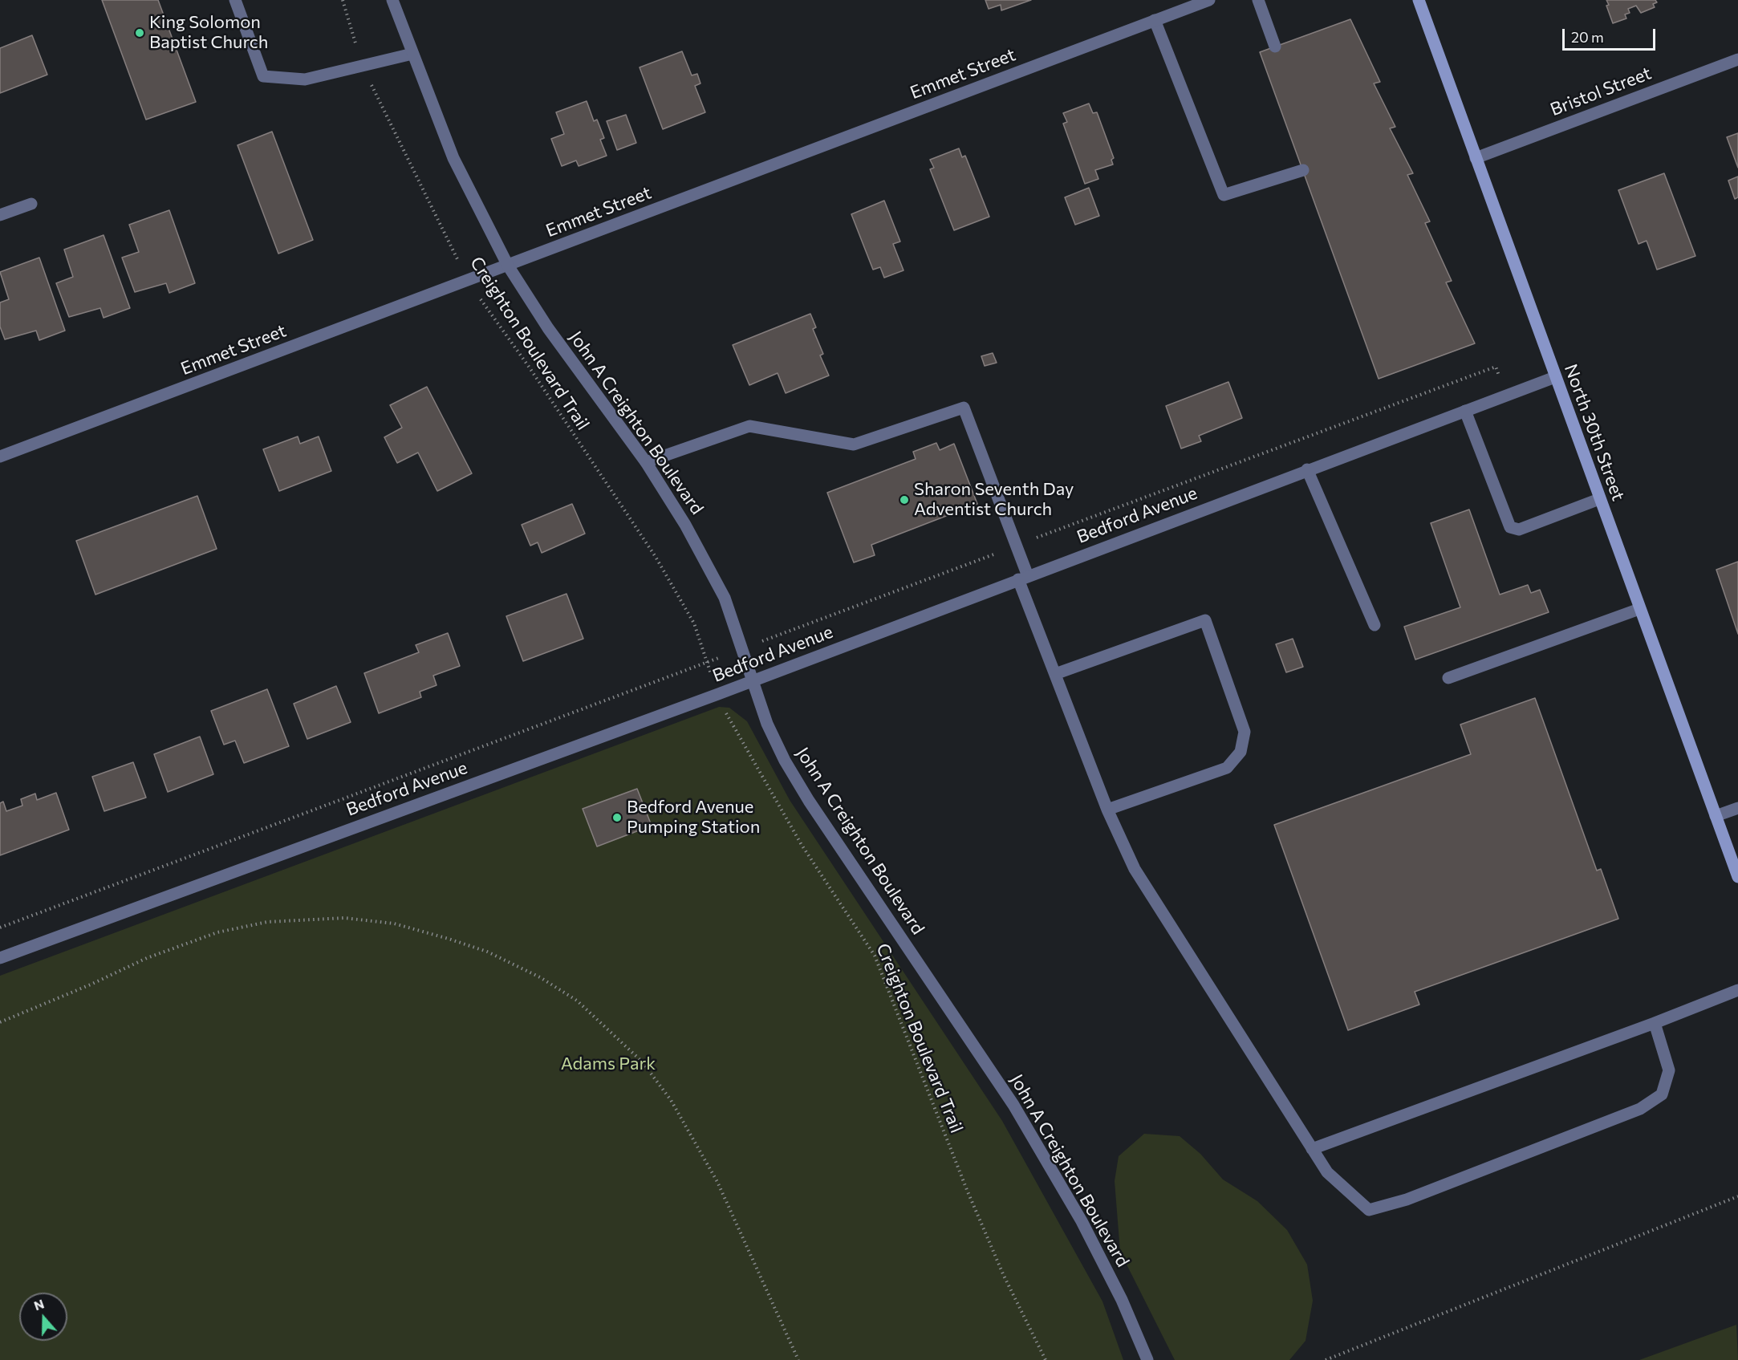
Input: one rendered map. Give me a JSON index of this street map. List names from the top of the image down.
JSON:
{
  "streets": {
    "main road": ["North 30th Street"],
    "street": [
      "Emmet Street",
      "Bristol Street",
      "John A Creighton Boulevard",
      "Bedford Avenue"
    ],
    "path": ["Creighton Boulevard Trail"]
  },
  "crossings": [
    ["Emmet Street", "Creighton Boulevard Trail"],
    ["Emmet Street", "John A Creighton Boulevard"],
    ["Bristol Street", "North 30th Street"],
    ["John A Creighton Boulevard", "Bedford Avenue"],
    ["North 30th Street", "Bedford Avenue"]
  ],
  "parks": ["Adams Park"],
  "places": ["King Solomon Baptist Church", "Sharon Seventh Day Adventist Church", "Bedford Avenue Pumping Station"],
  "scale_bar": "20 m",
  "north": "top"
}
